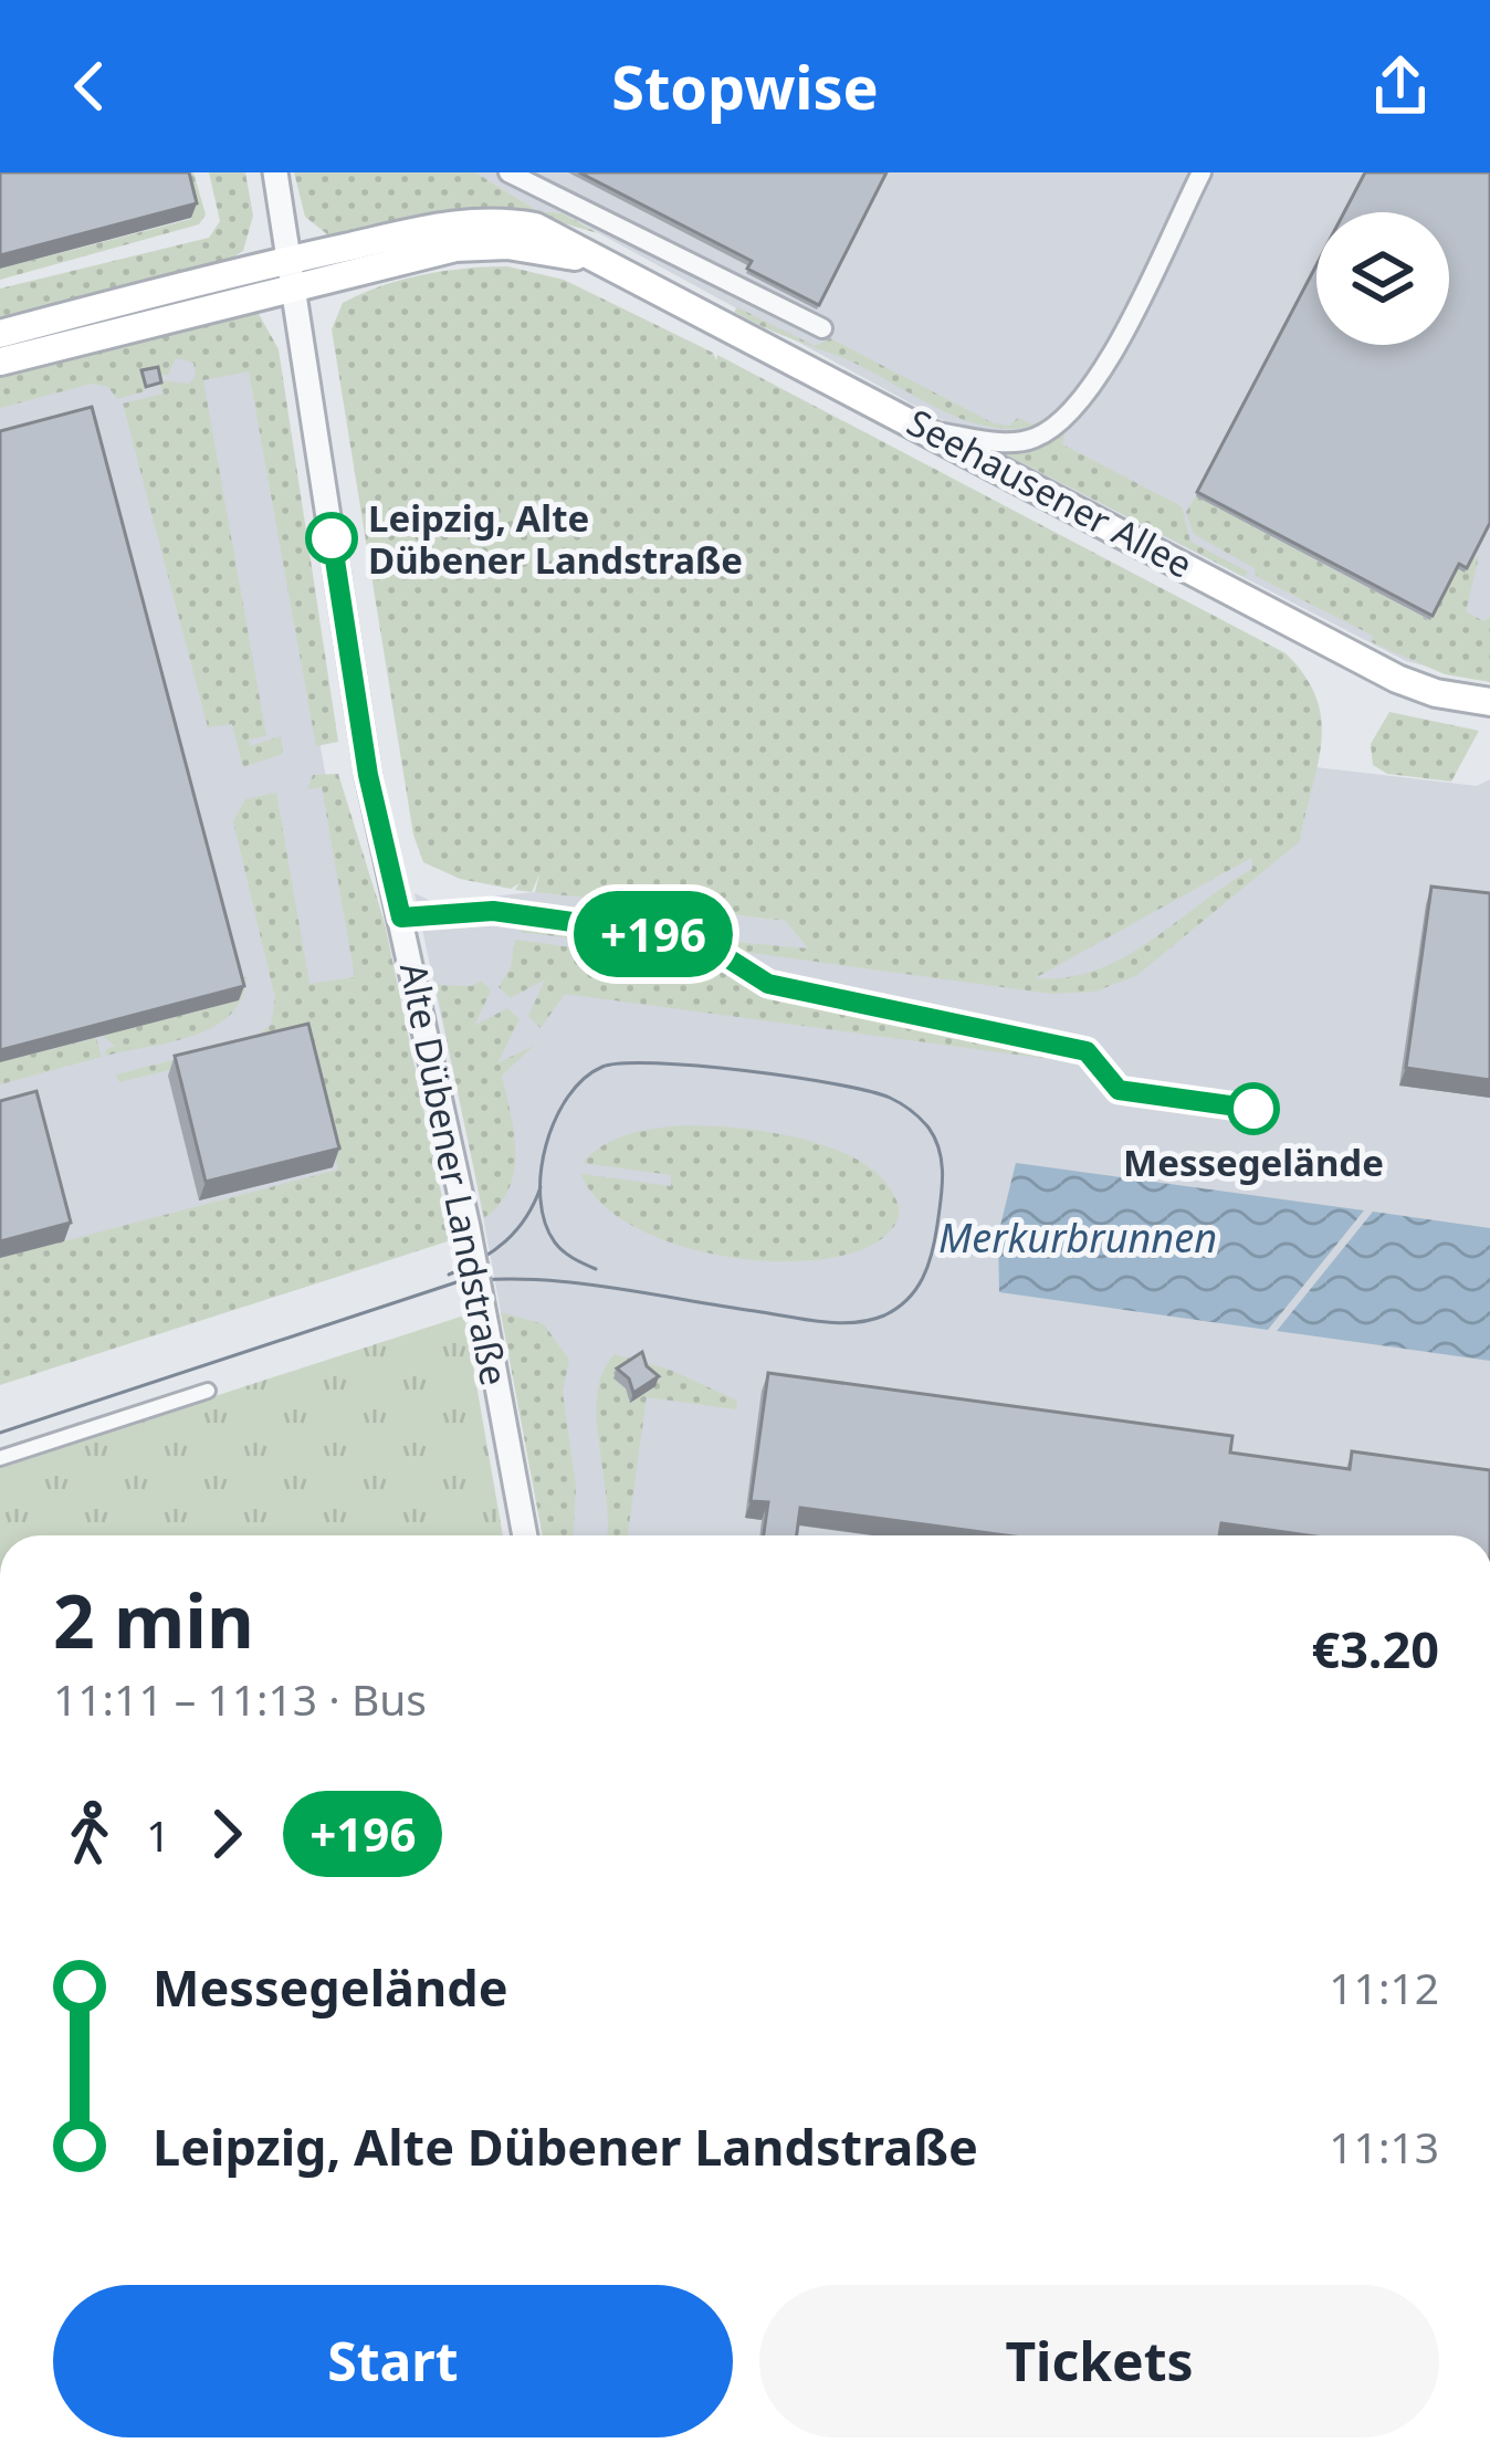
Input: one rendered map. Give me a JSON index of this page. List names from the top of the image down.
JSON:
{
  "streets": {
    "main road": ["Seehausener Allee"],
    "street": ["Alte Dübener Landstraße"]
  },
  "crossings": [
    ["Seehausener Allee", "Alte Dübener Landstraße"]
  ],
  "water": ["Merkurbrunnen"],
  "places": ["Leipzig, Alte Dübener Landstraße", "Messegelände"],
  "lines": ["bus line +196"],
  "page": {
    "header": "Stopwise",
    "on_map": "+196",
    "heading": ["2 min", "11:11 – 11:13 · Bus", "€3.20"],
    "legs": ["1", "+196"],
    "list": [
      {
        "name": "Messegelände",
        "value": "11:12"
      },
      {
        "name": "Leipzig, Alte Dübener Landstraße",
        "value": "11:13"
      }
    ],
    "buttons": ["Start", "Tickets"]
  }
}
